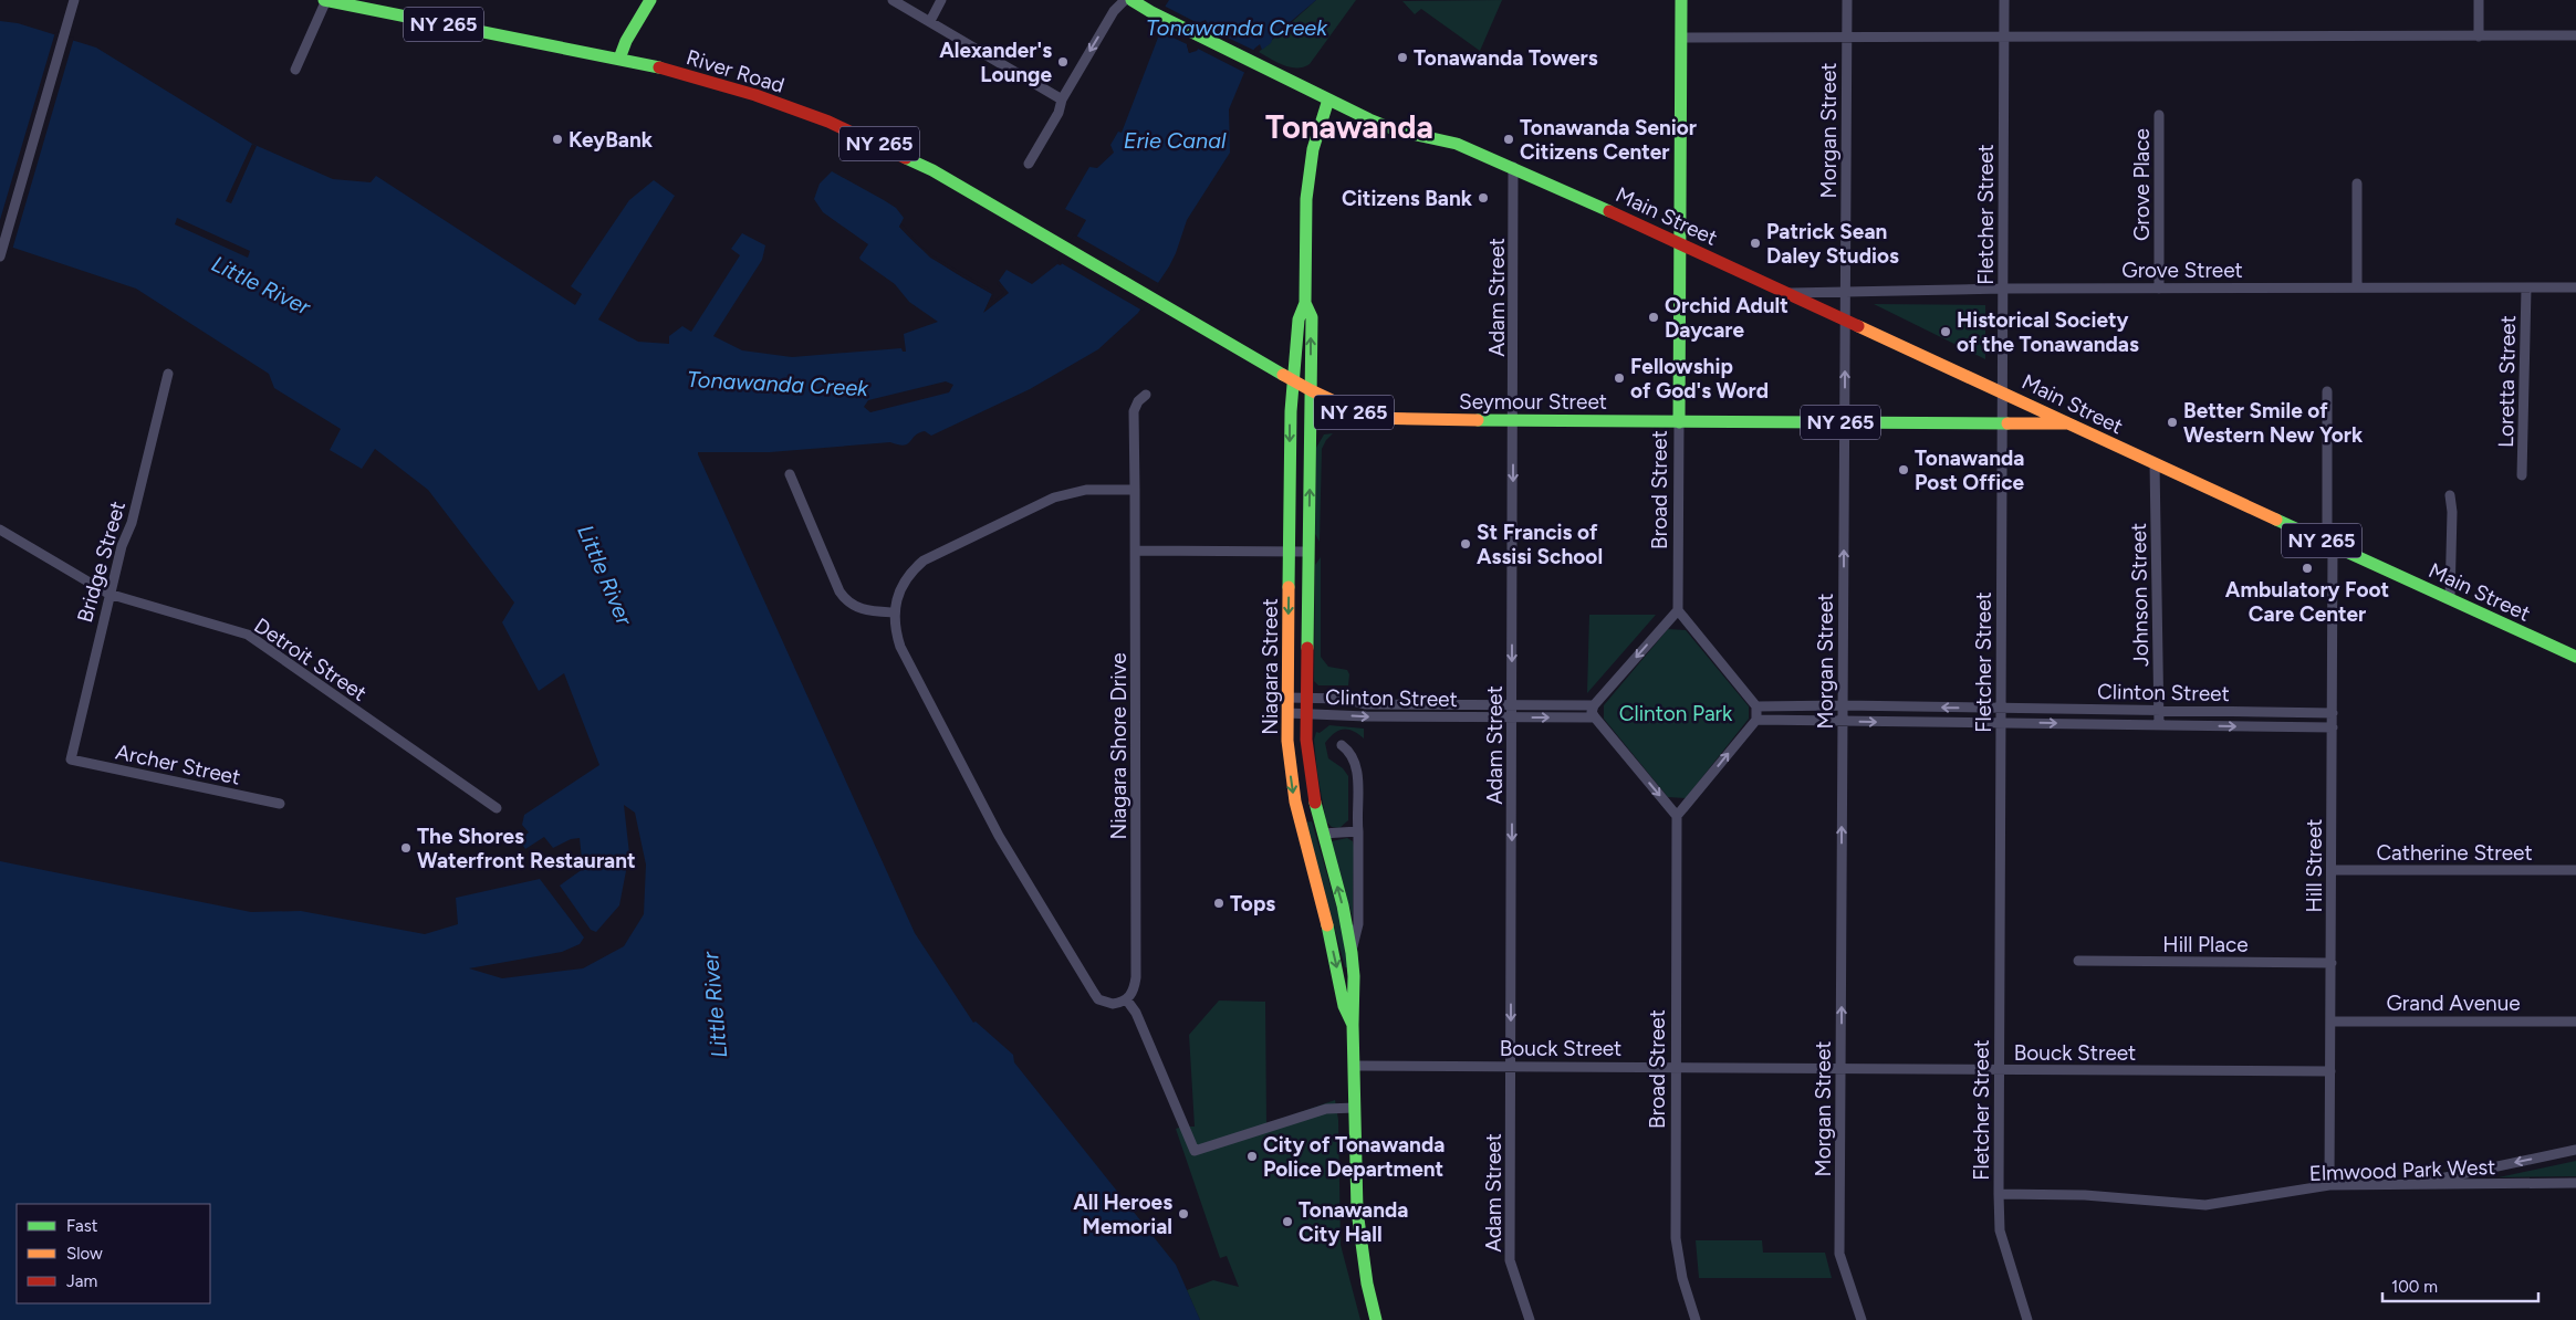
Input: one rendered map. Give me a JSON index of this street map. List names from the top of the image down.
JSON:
{
  "streets": {
    "main road": [
      "NY 265",
      "River Road",
      "Main Street",
      "Seymour Street",
      "Broad Street",
      "Niagara Street"
    ],
    "street": [
      "Morgan Street",
      "Grove Place",
      "Fletcher Street",
      "Grove Street",
      "Adam Street",
      "Loretta Street",
      "Bridge Street",
      "Johnson Street",
      "Detroit Street",
      "Clinton Street",
      "Niagara Shore Drive",
      "Archer Street",
      "Catherine Street",
      "Hill Street",
      "Hill Place",
      "Grand Avenue",
      "Bouck Street",
      "Elmwood Park West"
    ]
  },
  "crossings": [
    ["River Road", "Seymour Street"],
    ["Morgan Street", "Main Street"],
    ["Morgan Street", "Grove Street"],
    ["Morgan Street", "Seymour Street"],
    ["Morgan Street", "Clinton Street"],
    ["Morgan Street", "Bouck Street"],
    ["Grove Place", "Grove Street"],
    ["Fletcher Street", "Main Street"],
    ["Fletcher Street", "Grove Street"],
    ["Fletcher Street", "Seymour Street"],
    ["Fletcher Street", "Clinton Street"],
    ["Fletcher Street", "Bouck Street"],
    ["Fletcher Street", "Elmwood Park West"],
    ["Main Street", "Grove Street"],
    ["Main Street", "Adam Street"],
    ["Main Street", "Seymour Street"],
    ["Main Street", "Broad Street"],
    ["Main Street", "Johnson Street"],
    ["Main Street", "Niagara Street"],
    ["Main Street", "Hill Street"],
    ["Grove Street", "Loretta Street"],
    ["Adam Street", "Seymour Street"],
    ["Adam Street", "Clinton Street"],
    ["Adam Street", "Bouck Street"],
    ["Seymour Street", "Broad Street"],
    ["Seymour Street", "Niagara Street"],
    ["Broad Street", "Bouck Street"],
    ["Bridge Street", "Detroit Street"],
    ["Bridge Street", "Archer Street"],
    ["Johnson Street", "Clinton Street"],
    ["Niagara Street", "Clinton Street"],
    ["Niagara Street", "Bouck Street"],
    ["Clinton Street", "Hill Street"],
    ["Catherine Street", "Hill Street"],
    ["Hill Street", "Hill Place"],
    ["Hill Street", "Grand Avenue"],
    ["Hill Street", "Bouck Street"],
    ["Hill Street", "Elmwood Park West"]
  ],
  "one_way": ["Morgan Street", "Adam Street"],
  "districts": ["Tonawanda"],
  "water": ["Tonawanda Creek", "Erie Canal", "Little River"],
  "parks": ["Clinton Park"],
  "places": [
    "Tonawanda Towers",
    "Alexander's Lounge",
    "KeyBank",
    "Tonawanda Senior Citizens Center",
    "Citizens Bank",
    "Patrick Sean Daley Studios",
    "Orchid Adult Daycare",
    "Historical Society of the Tonawandas",
    "Fellowship of God's Word",
    "Better Smile of Western New York",
    "Tonawanda Post Office",
    "St Francis of Assisi School",
    "Ambulatory Foot Care Center",
    "The Shores Waterfront Restaurant",
    "Tops",
    "City of Tonawanda Police Department",
    "All Heroes Memorial",
    "Tonawanda City Hall"
  ],
  "legend": ["Fast", "Slow", "Jam"],
  "scale_bar": "100 m"
}
